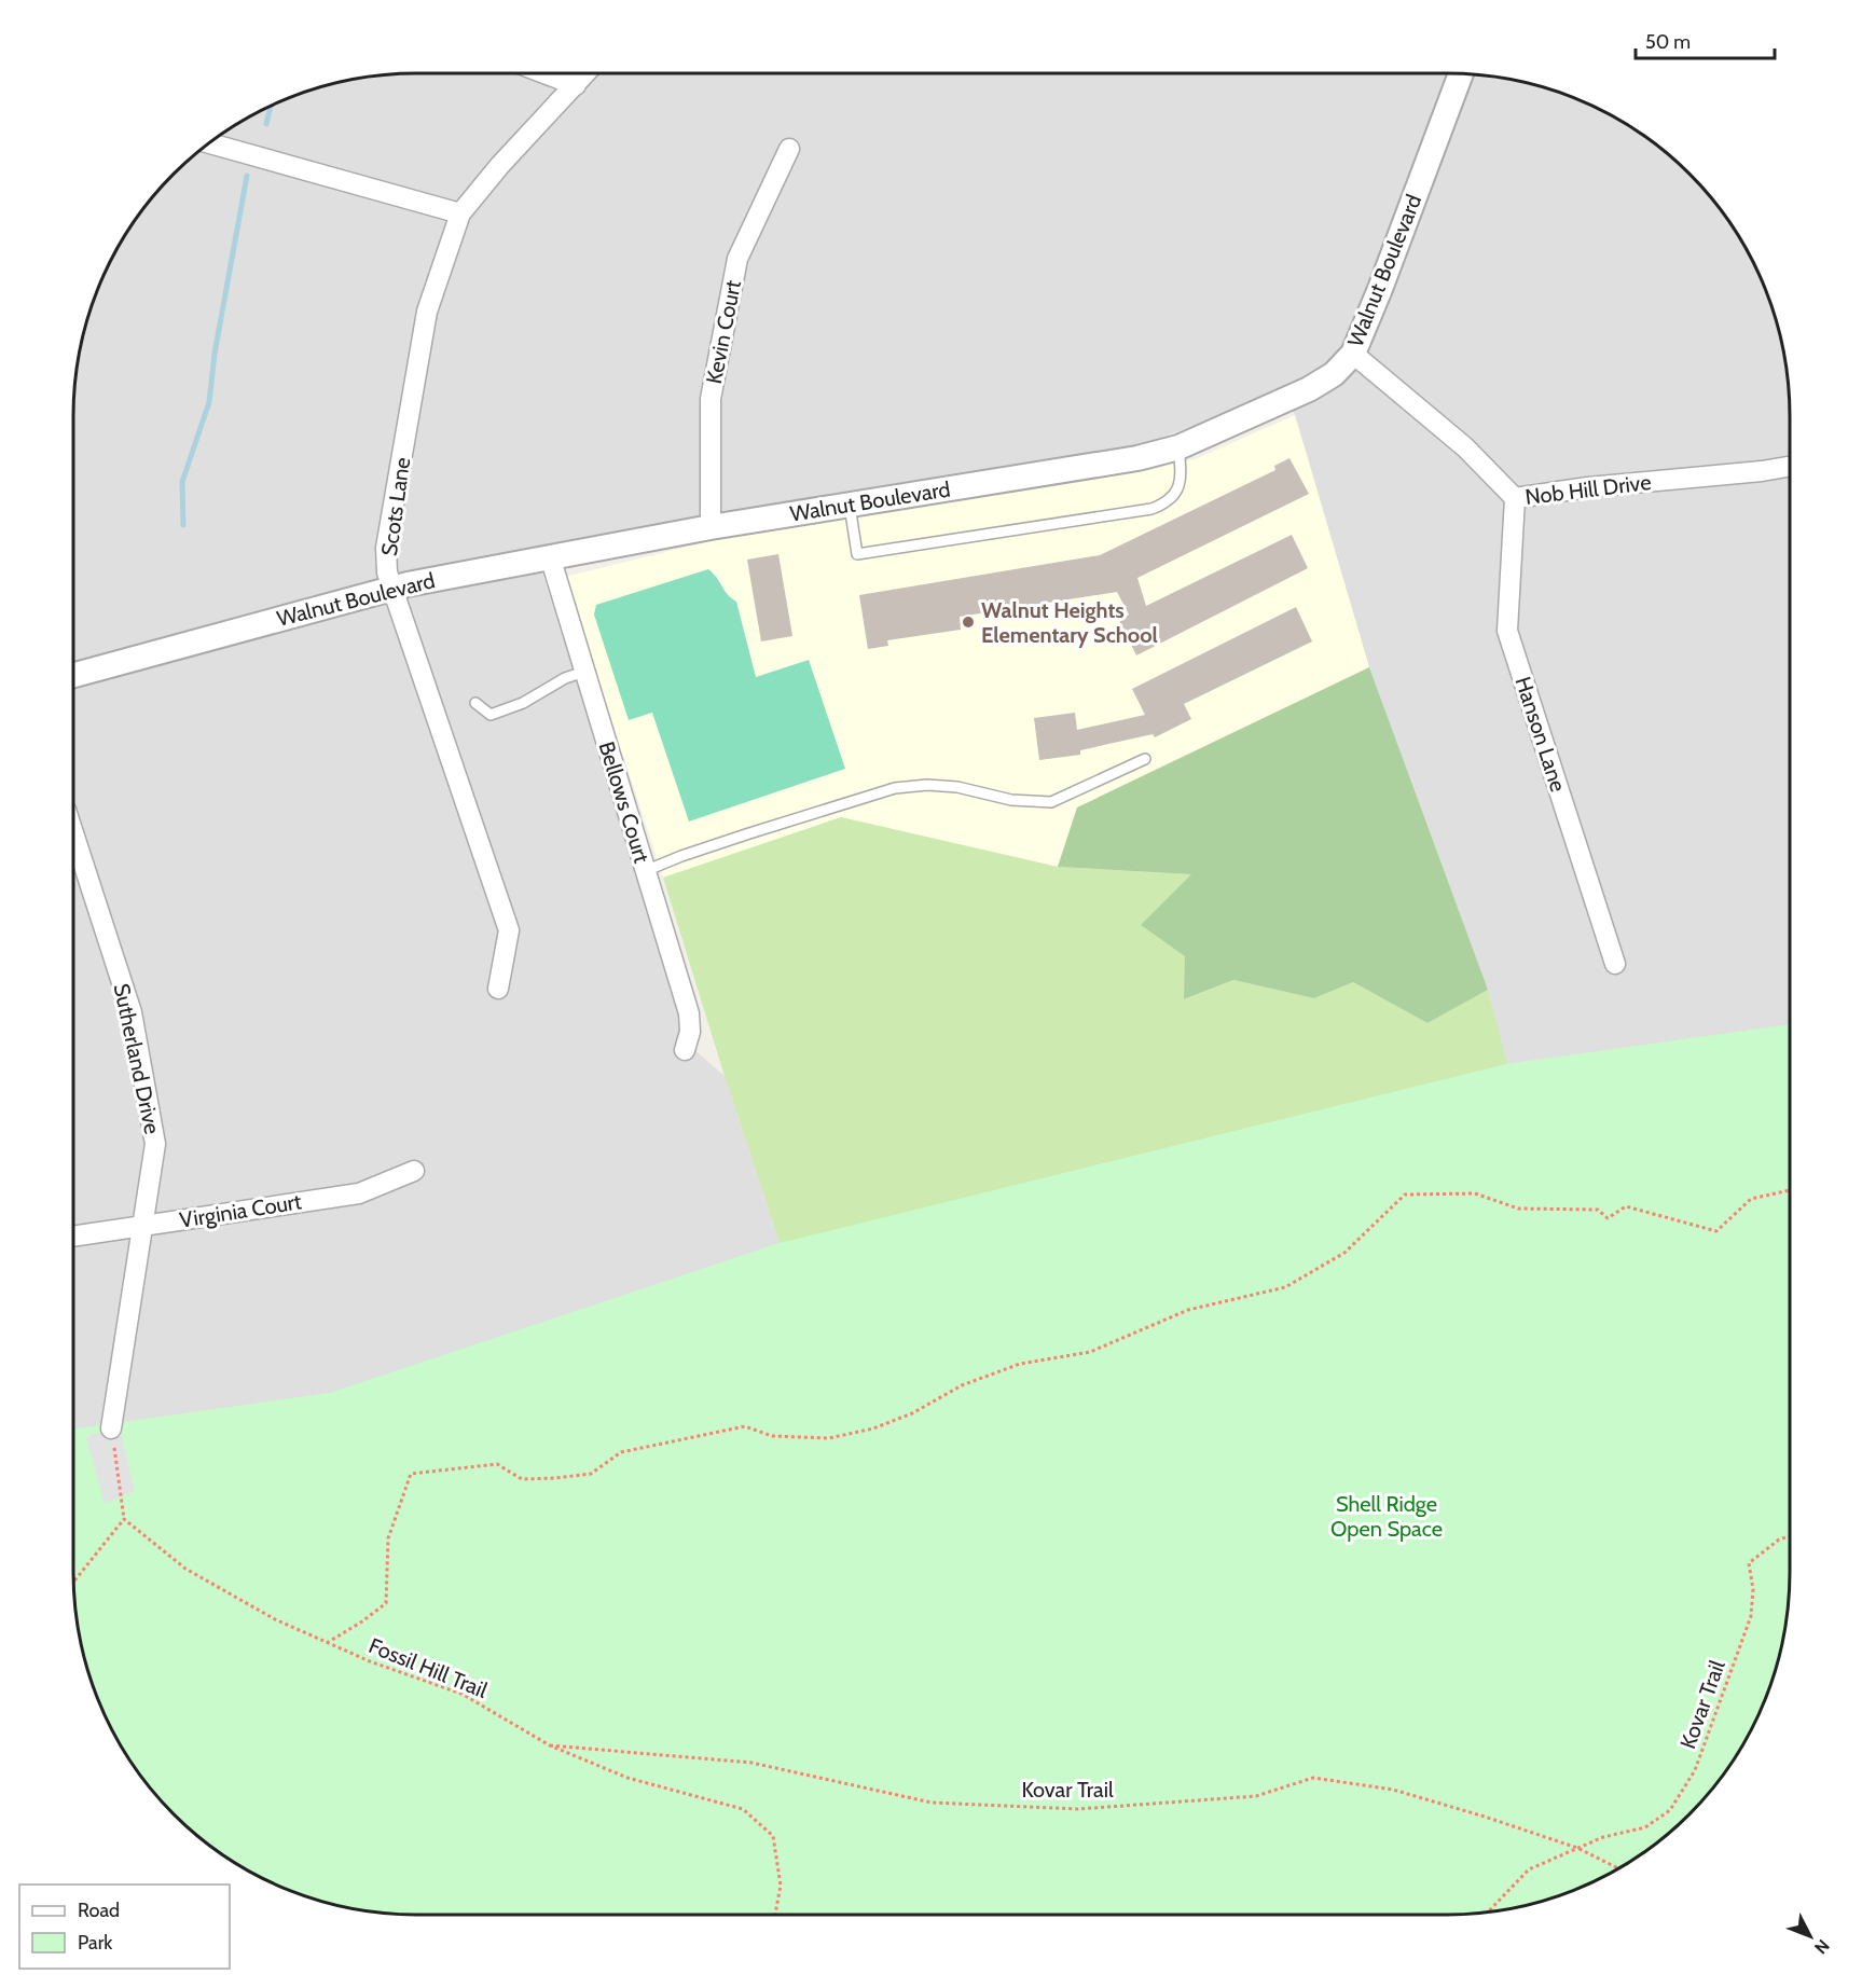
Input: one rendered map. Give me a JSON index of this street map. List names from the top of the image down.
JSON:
{
  "streets": {
    "street": [
      "Walnut Boulevard",
      "Kevin Court",
      "Nob Hill Drive",
      "Scots Lane",
      "Hanson Lane",
      "Bellows Court",
      "Sutherland Drive",
      "Virginia Court"
    ],
    "path": ["Fossil Hill Trail", "Kovar Trail"]
  },
  "crossings": [
    ["Walnut Boulevard", "Kevin Court"],
    ["Walnut Boulevard", "Nob Hill Drive"],
    ["Walnut Boulevard", "Scots Lane"],
    ["Walnut Boulevard", "Bellows Court"],
    ["Nob Hill Drive", "Hanson Lane"],
    ["Sutherland Drive", "Virginia Court"],
    ["Fossil Hill Trail", "Kovar Trail"]
  ],
  "parks": ["Shell Ridge Open Space"],
  "places": ["Walnut Heights Elementary School"],
  "legend": ["Road", "Park"],
  "scale_bar": "50 m",
  "north": "bottom right"
}
